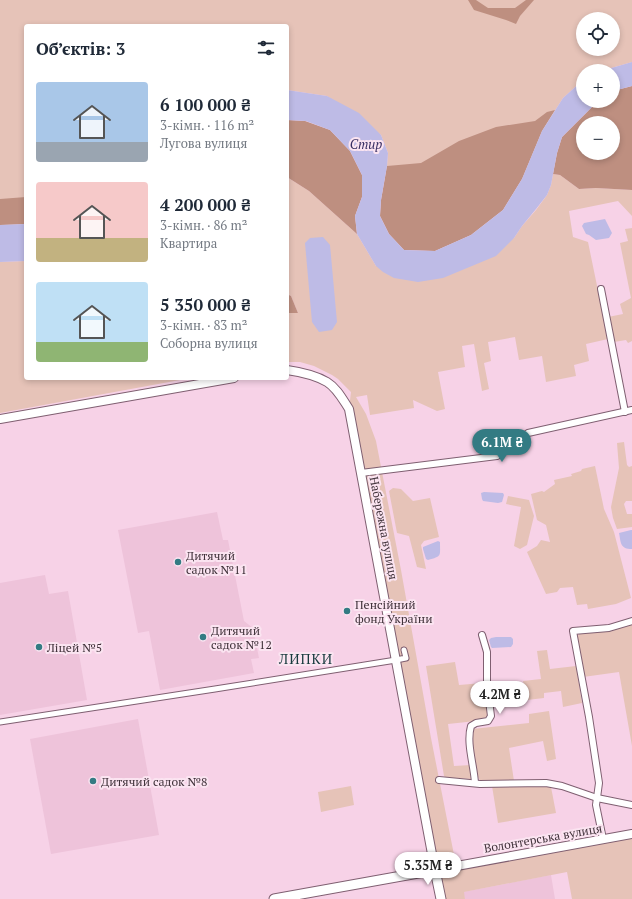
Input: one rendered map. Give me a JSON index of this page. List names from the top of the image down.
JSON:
{
  "streets": {
    "street": ["Набережна вулиця", "Волонтерська вулиця"]
  },
  "crossings": [
    ["Набережна вулиця", "Волонтерська вулиця"]
  ],
  "districts": ["ЛИПКИ"],
  "water": ["Стир"],
  "places": [
    "Дитячий садок №11",
    "Пенсійний фонд України",
    "Дитячий садок №12",
    "Ліцей №5",
    "Дитячий садок №8"
  ],
  "page": {
    "map_buttons": ["+", "−"],
    "heading": "Об’єктів: 3",
    "list": [
      {
        "name": "6 100 000 ₴",
        "note": "3-кімн. · 116 m² · Лугова вулиця"
      },
      {
        "name": "4 200 000 ₴",
        "note": "3-кімн. · 86 m² · Квартира"
      },
      {
        "name": "5 350 000 ₴",
        "note": "3-кімн. · 83 m² · Соборна вулиця"
      }
    ],
    "price": ["6.1M ₴", "4.2M ₴", "5.35M ₴"]
  }
}
